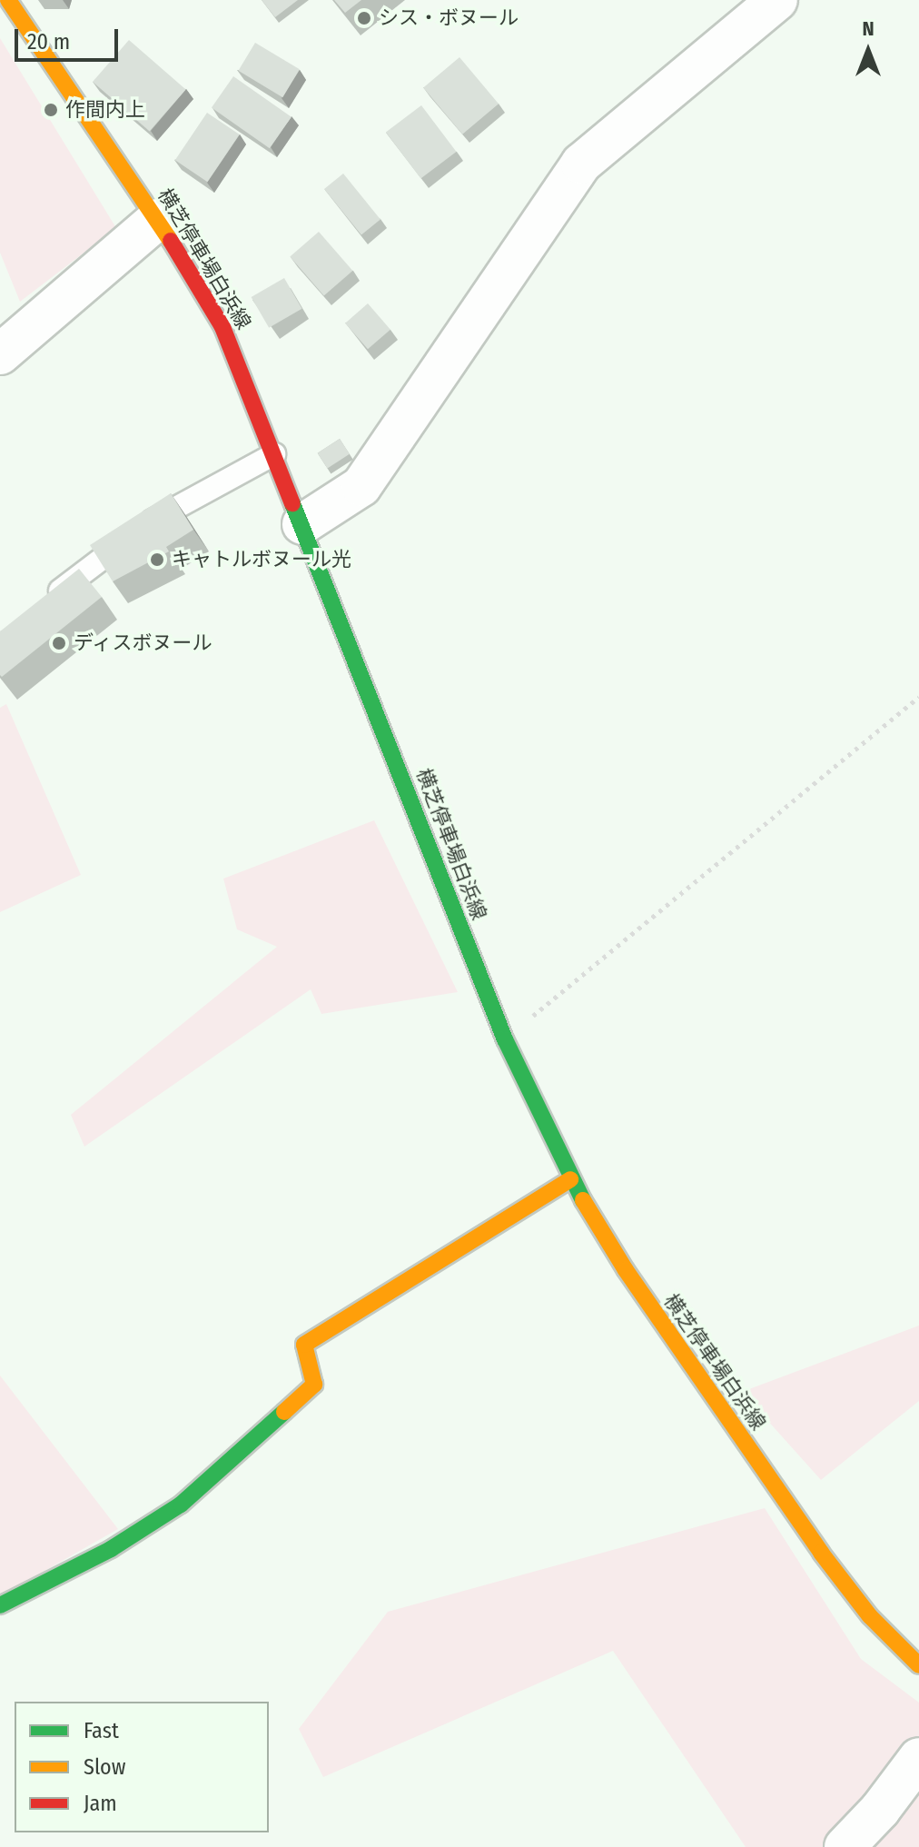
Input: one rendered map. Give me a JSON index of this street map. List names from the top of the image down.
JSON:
{
  "streets": {
    "main road": ["横芝停車場白浜線"]
  },
  "places": [
    "シス・ボヌール",
    "作間内上",
    "キャトルボヌール光",
    "ディスボヌール"
  ],
  "legend": ["Fast", "Slow", "Jam"],
  "scale_bar": "20 m",
  "north": "top"
}
